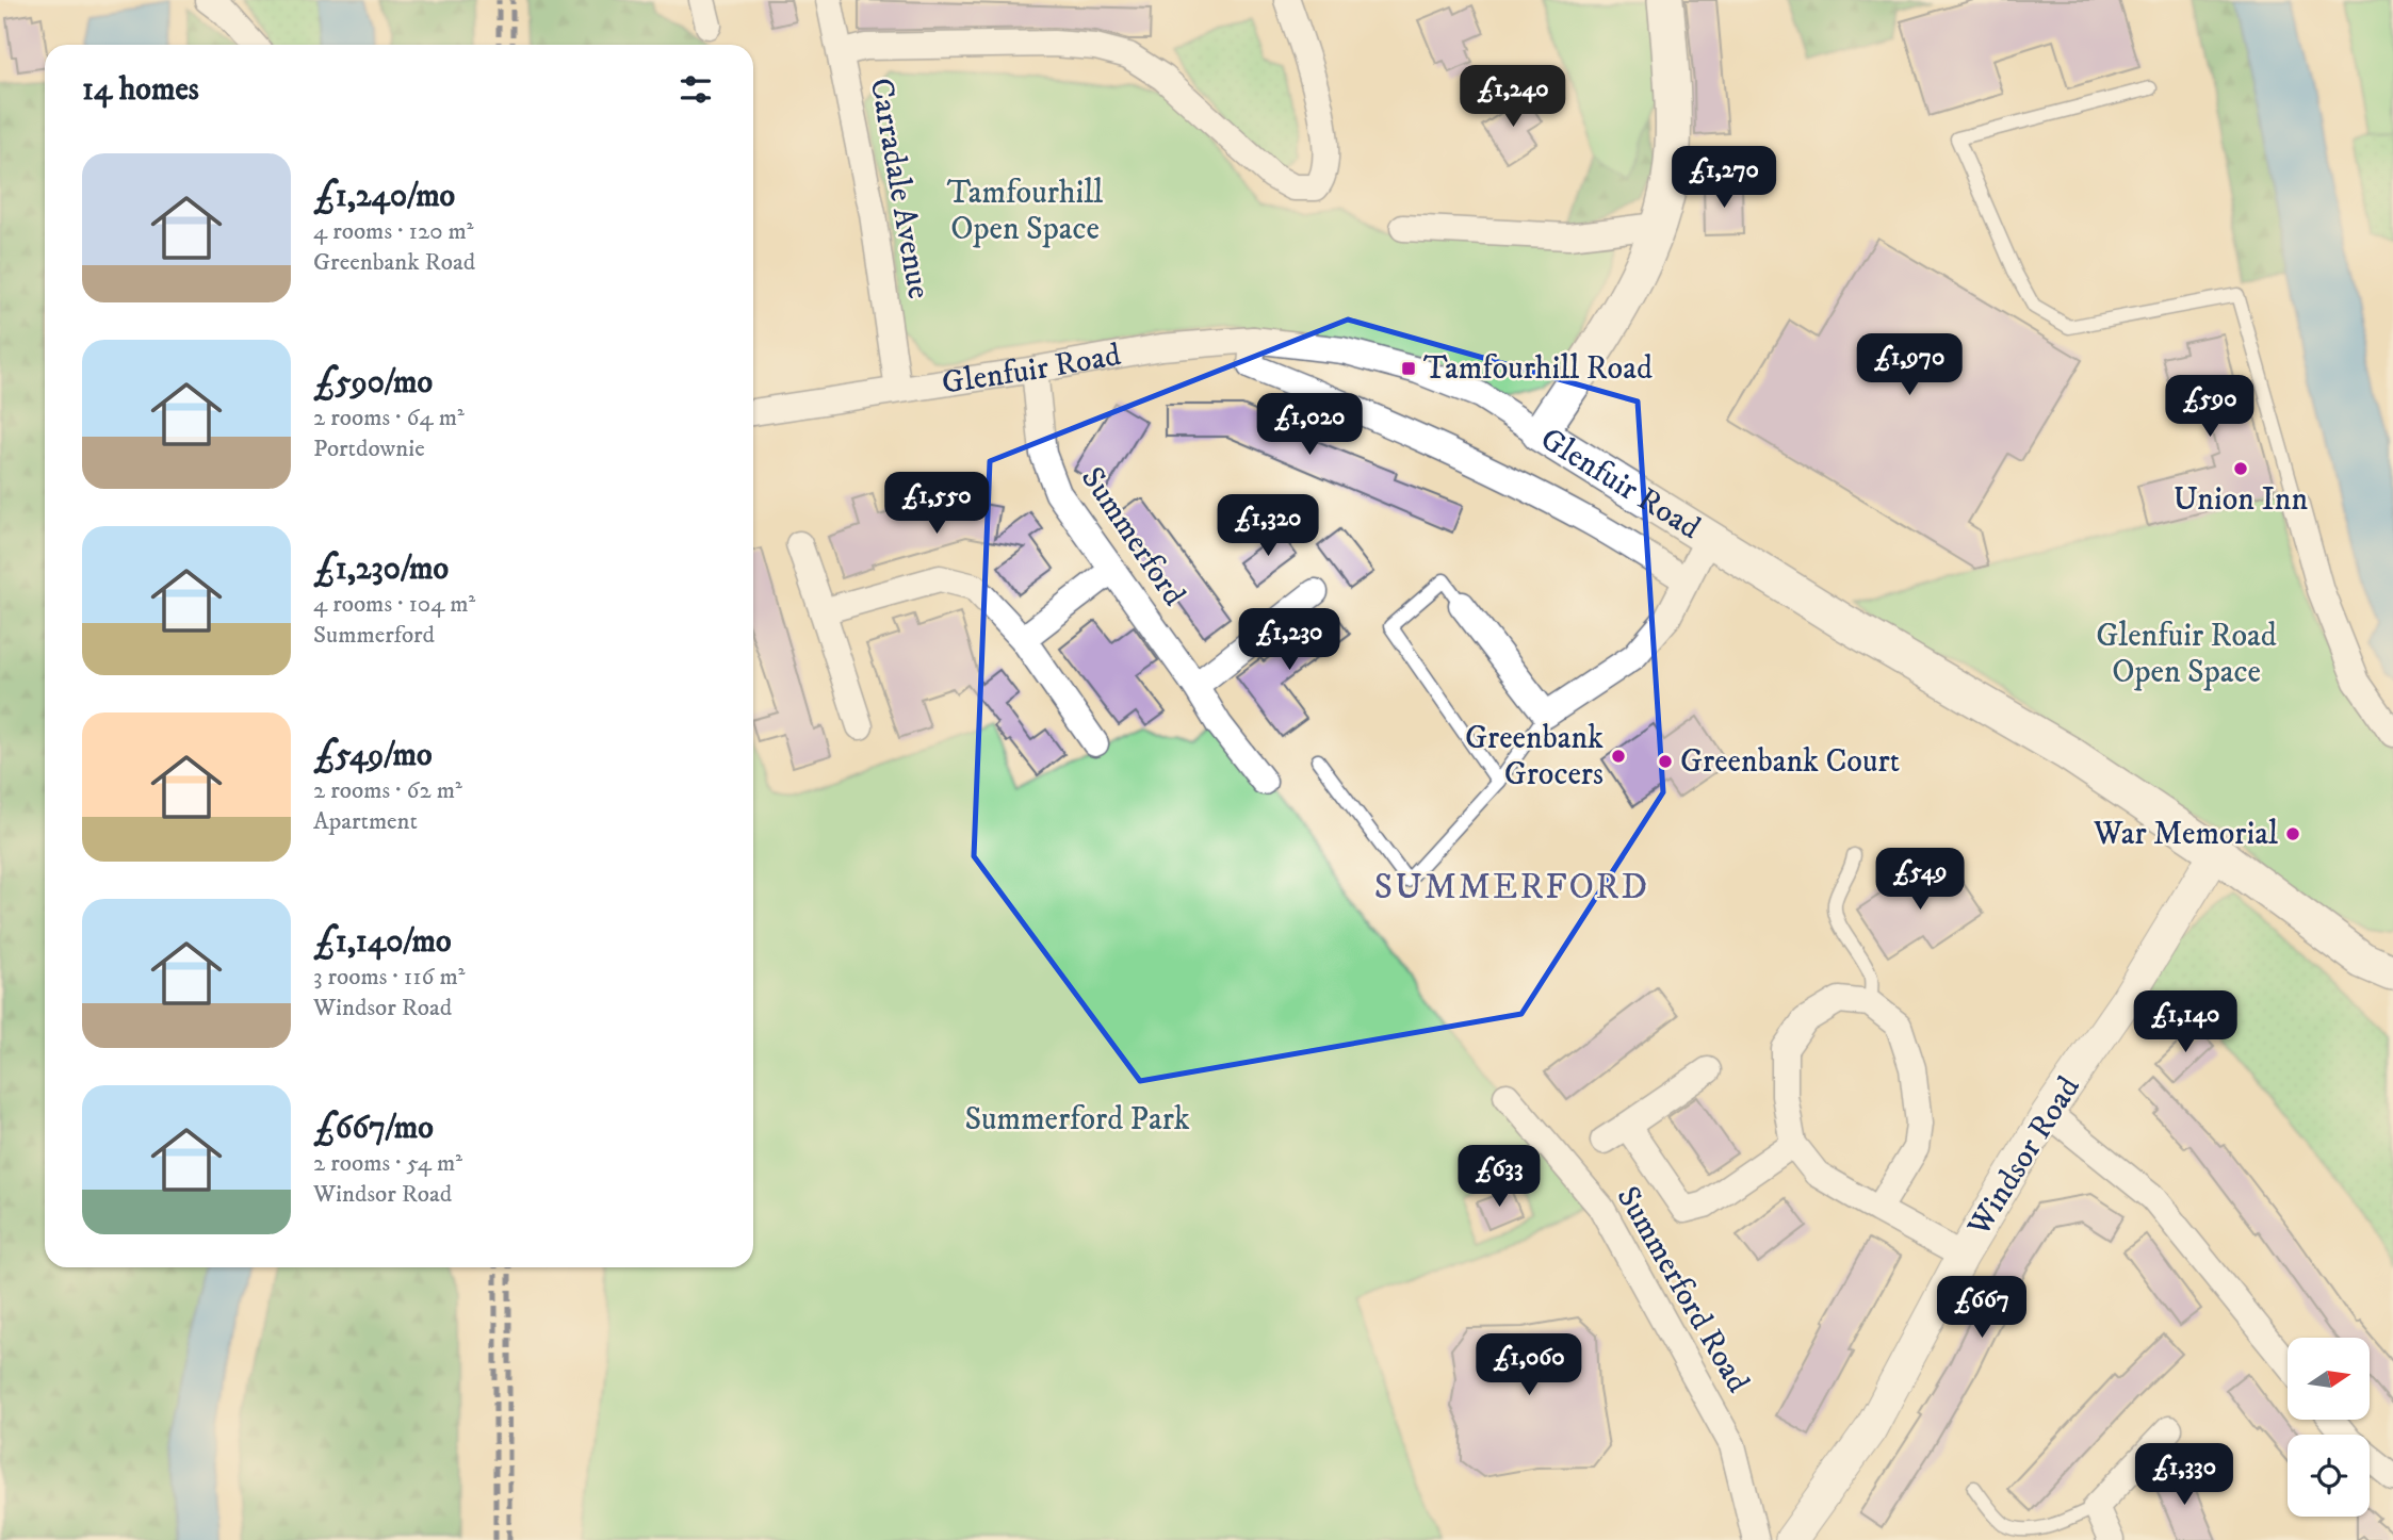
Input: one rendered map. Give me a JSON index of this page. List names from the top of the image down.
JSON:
{
  "streets": {
    "main road": ["Glenfuir Road"],
    "street": [
      "Carradale Avenue",
      "Summerford",
      "Windsor Road",
      "Summerford Road"
    ]
  },
  "crossings": [
    ["Carradale Avenue", "Glenfuir Road"],
    ["Glenfuir Road", "Summerford"],
    ["Glenfuir Road", "Windsor Road"]
  ],
  "districts": ["SUMMERFORD"],
  "parks": ["Tamfourhill Open Space", "Glenfuir Road Open Space", "Summerford Park"],
  "places": {
    "transit": ["Tamfourhill Road"],
    "other": [
      "Union Inn",
      "Greenbank Grocers",
      "Greenbank Court",
      "War Memorial"
    ]
  },
  "north": "right",
  "page": {
    "heading": "14 homes",
    "price": [
      "£1,240",
      "£1,270",
      "£1,970",
      "£590",
      "£1,020",
      "£1,550",
      "£1,320",
      "£1,230",
      "£549",
      "£1,140",
      "£633",
      "£667",
      "£1,060",
      "£1,330"
    ],
    "list": [
      {
        "name": "£1,240/mo",
        "note": "4 rooms · 120 m² · Greenbank Road"
      },
      {
        "name": "£590/mo",
        "note": "2 rooms · 64 m² · Portdownie"
      },
      {
        "name": "£1,230/mo",
        "note": "4 rooms · 104 m² · Summerford"
      },
      {
        "name": "£549/mo",
        "note": "2 rooms · 62 m² · Apartment"
      },
      {
        "name": "£1,140/mo",
        "note": "3 rooms · 116 m² · Windsor Road"
      },
      {
        "name": "£667/mo",
        "note": "2 rooms · 54 m² · Windsor Road"
      }
    ]
  }
}
